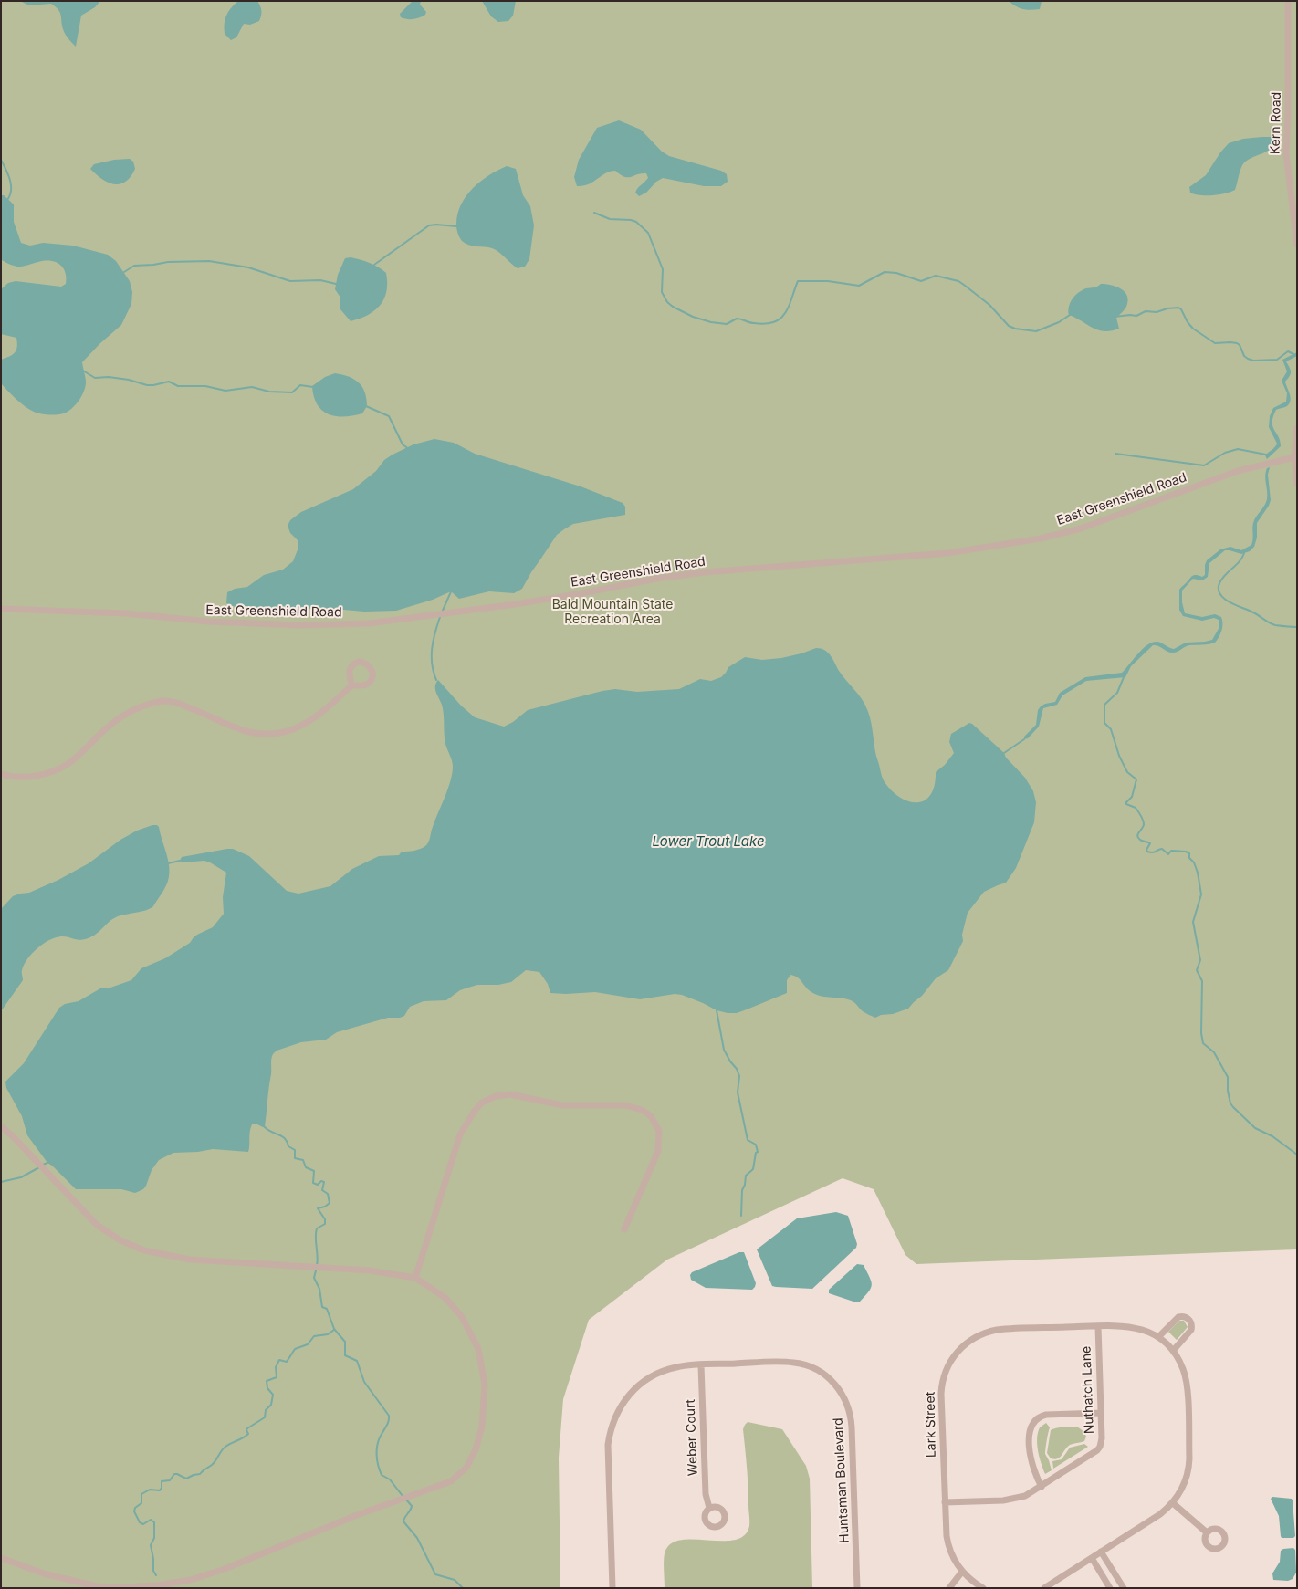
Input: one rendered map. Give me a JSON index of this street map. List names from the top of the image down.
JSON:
{
  "streets": {
    "street": [
      "Kern Road",
      "East Greenshield Road",
      "Nuthatch Lane",
      "Lark Street",
      "Weber Court",
      "Huntsman Boulevard"
    ]
  },
  "crossings": [
    ["Nuthatch Lane", "Lark Street"],
    ["Weber Court", "Huntsman Boulevard"]
  ],
  "water": ["Lower Trout Lake"],
  "parks": ["Bald Mountain State Recreation Area"]
}
